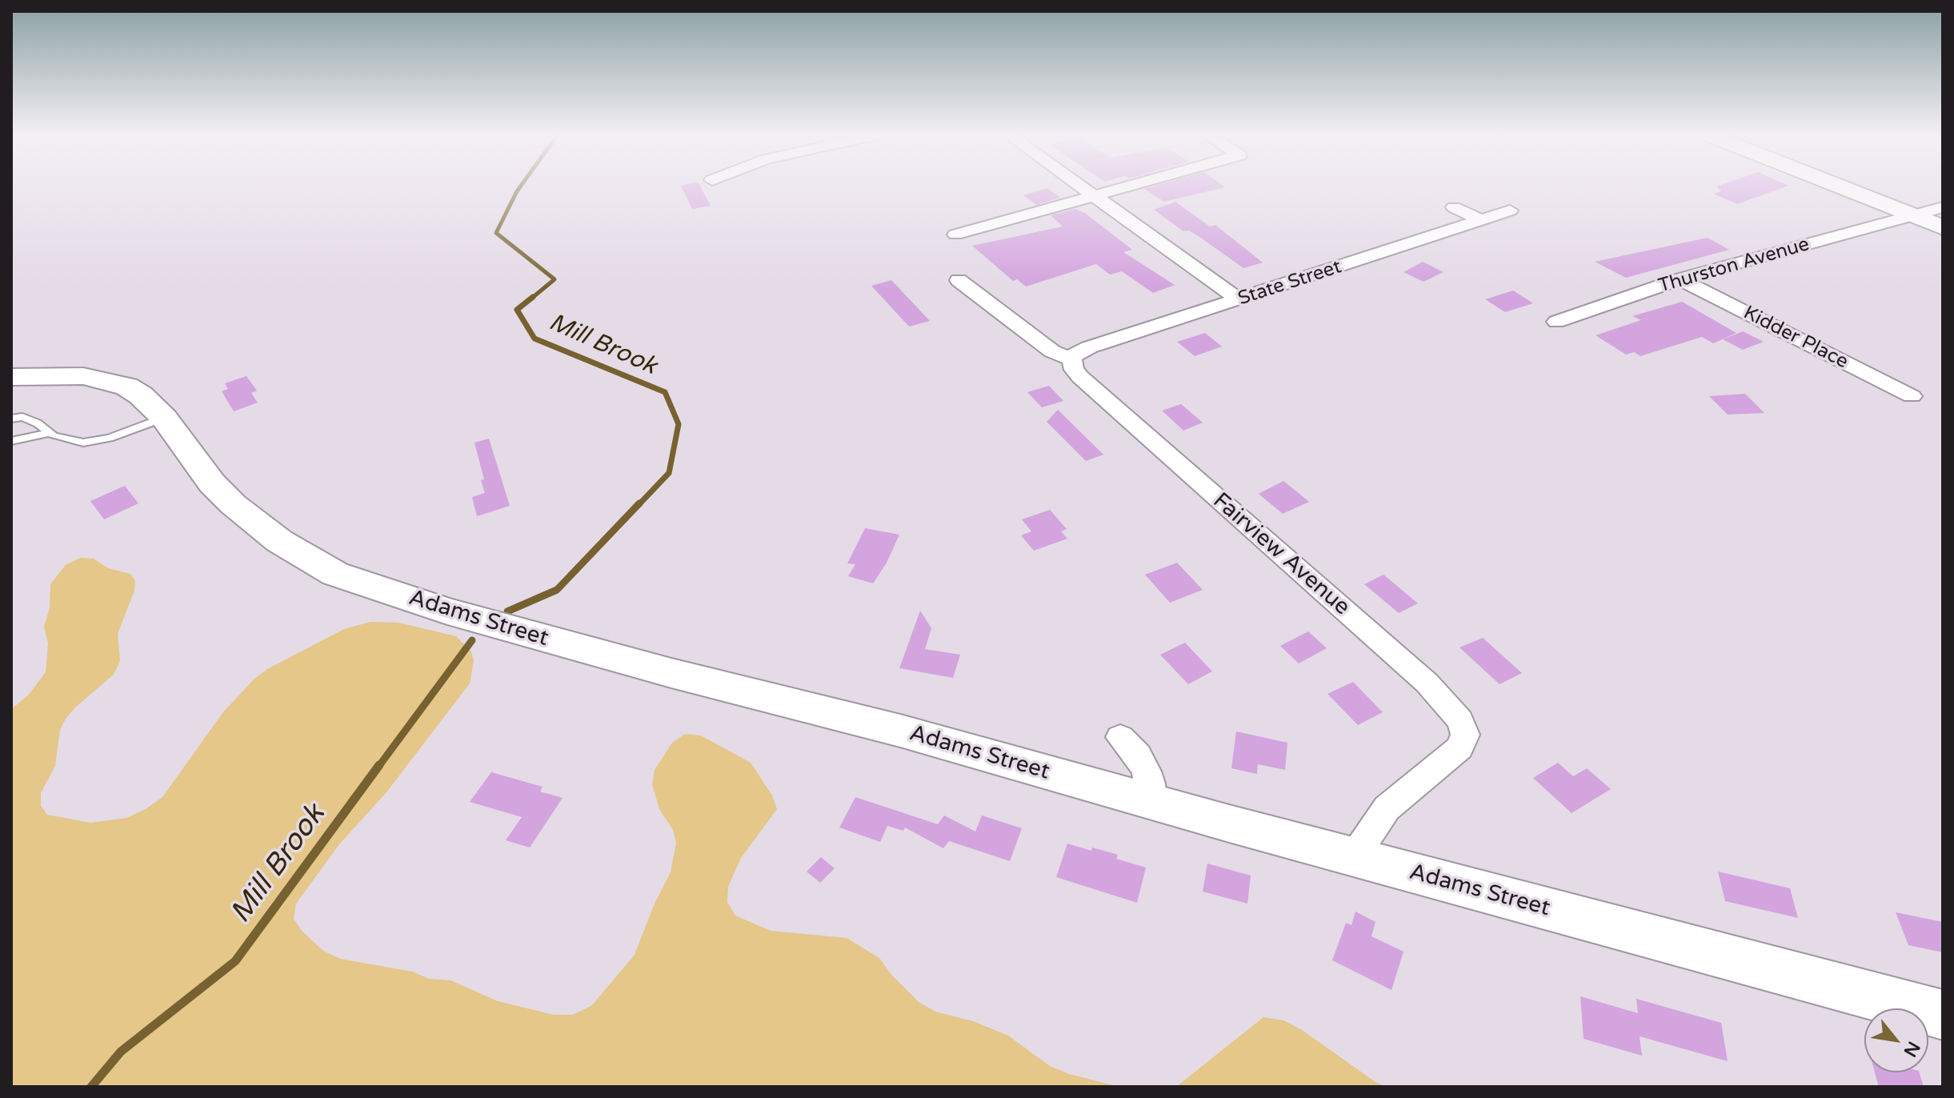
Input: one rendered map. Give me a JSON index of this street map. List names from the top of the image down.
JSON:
{
  "streets": {
    "street": [
      "Thurston Avenue",
      "State Street",
      "Kidder Place",
      "Fairview Avenue",
      "Adams Street"
    ]
  },
  "crossings": [
    ["Thurston Avenue", "Kidder Place"],
    ["State Street", "Fairview Avenue"],
    ["Fairview Avenue", "Adams Street"]
  ],
  "water": ["Mill Brook"],
  "north": "bottom right"
}
